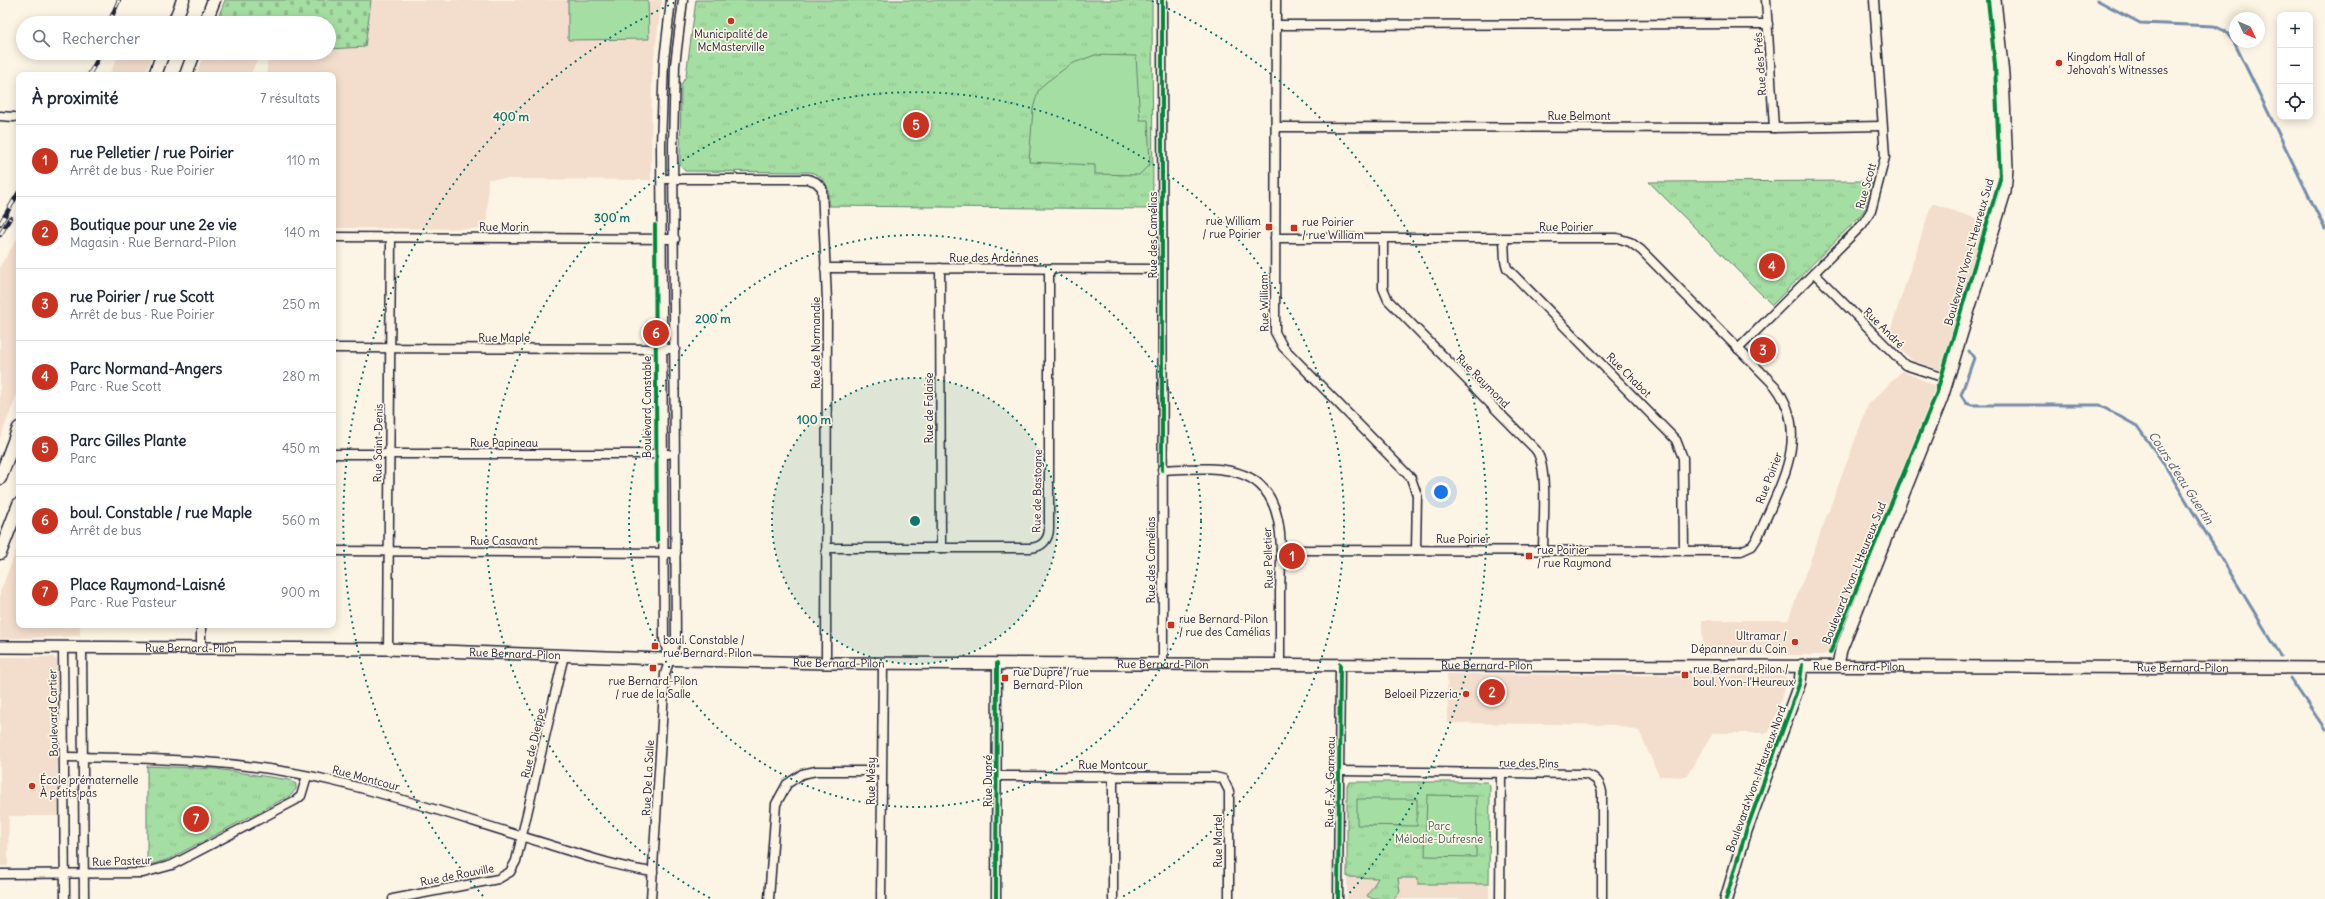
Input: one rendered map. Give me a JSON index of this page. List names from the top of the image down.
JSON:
{
  "streets": {
    "main road": ["Boulevard Yvon-L'Heureux Sud", "Rue Bernard-Pilon", "Boulevard Yvon-l'Heureux Nord"],
    "street": [
      "Rue des Prés",
      "Rue Belmont",
      "Rue Scott",
      "Rue Morin",
      "Rue Poirier",
      "Rue des Camélias",
      "Rue des Ardennes",
      "Rue William",
      "Rue André",
      "Rue Maple",
      "Rue de Normandie",
      "Rue Chabot",
      "Rue Raymond",
      "Boulevard Constable",
      "Rue de Falaise",
      "Rue Saint-Denis",
      "Rue Papineau",
      "Rue de Bastogne",
      "Rue Casavant",
      "Rue Pelletier",
      "Boulevard Cartier",
      "Rue de Dieppe",
      "rue des Pins",
      "Rue Montcour",
      "Rue De La Salle",
      "Rue Mésy",
      "Rue Dupré",
      "Rue F.-X.-Garneau",
      "Rue Martel",
      "Rue Pasteur",
      "Rue de Rouville"
    ]
  },
  "crossings": [
    ["Rue des Prés", "Rue Belmont"],
    ["Rue Belmont", "Rue Scott"],
    ["Rue Belmont", "Rue William"],
    ["Rue Scott", "Rue Poirier"],
    ["Rue Scott", "Rue André"],
    ["Rue Morin", "Boulevard Constable"],
    ["Rue Morin", "Rue Saint-Denis"],
    ["Rue Poirier", "Rue William"],
    ["Rue Poirier", "Rue Chabot"],
    ["Rue Poirier", "Rue Raymond"],
    ["Rue Poirier", "Rue Pelletier"],
    ["Rue des Camélias", "Rue des Ardennes"],
    ["Rue des Camélias", "Rue Pelletier"],
    ["Rue des Camélias", "Rue Bernard-Pilon"],
    ["Boulevard Yvon-L'Heureux Sud", "Rue André"],
    ["Boulevard Yvon-L'Heureux Sud", "Rue Bernard-Pilon"],
    ["Rue des Ardennes", "Rue de Normandie"],
    ["Rue des Ardennes", "Rue de Falaise"],
    ["Rue des Ardennes", "Rue de Bastogne"],
    ["Rue Maple", "Boulevard Constable"],
    ["Rue Maple", "Rue Saint-Denis"],
    ["Rue de Normandie", "Boulevard Constable"],
    ["Rue de Normandie", "Rue de Bastogne"],
    ["Rue de Normandie", "Rue Bernard-Pilon"],
    ["Boulevard Constable", "Rue Papineau"],
    ["Boulevard Constable", "Rue Casavant"],
    ["Boulevard Constable", "Rue Bernard-Pilon"],
    ["Boulevard Constable", "Rue De La Salle"],
    ["Rue de Falaise", "Rue de Bastogne"],
    ["Rue Saint-Denis", "Rue Papineau"],
    ["Rue Saint-Denis", "Rue Casavant"],
    ["Rue Saint-Denis", "Rue Bernard-Pilon"],
    ["Rue Pelletier", "Rue Bernard-Pilon"],
    ["Rue Bernard-Pilon", "Boulevard Cartier"],
    ["Rue Bernard-Pilon", "Rue de Dieppe"],
    ["Rue Bernard-Pilon", "Rue De La Salle"],
    ["Rue Bernard-Pilon", "Boulevard Yvon-l'Heureux Nord"],
    ["Rue Bernard-Pilon", "Rue Mésy"],
    ["Rue Bernard-Pilon", "Rue Dupré"],
    ["Rue Bernard-Pilon", "Rue F.-X.-Garneau"],
    ["Boulevard Cartier", "Rue Montcour"],
    ["Boulevard Cartier", "Rue Pasteur"],
    ["Rue de Dieppe", "Rue Montcour"],
    ["Rue de Dieppe", "Rue de Rouville"],
    ["rue des Pins", "Rue F.-X.-Garneau"],
    ["Rue Montcour", "Rue De La Salle"],
    ["Rue Montcour", "Rue Dupré"],
    ["Rue Montcour", "Rue Martel"],
    ["Rue Montcour", "Rue Pasteur"],
    ["Rue Montcour", "Rue de Rouville"]
  ],
  "water": ["Cours d'eau Guertin"],
  "parks": ["Parc Mélodie-Dufresne"],
  "places": {
    "other": [
      "Municipalité de McMasterville",
      "Kingdom Hall of Jehovah's Witnesses",
      "Ultramar / Dépanneur du Coin",
      "Beloeil Pizzeria",
      "École prématernelle À petits pas"
    ],
    "transit": [
      "rue William / rue Poirier",
      "rue Poirier / rue William",
      "rue Poirier / rue Raymond",
      "rue Bernard-Pilon / rue des Camélias",
      "boul. Constable / rue Bernard-Pilon",
      "rue Bernard-Pilon / rue de la Salle",
      "rue Bernard-Pilon / boul. Yvon-l'Heureux",
      "rue Dupré / rue Bernard-Pilon"
    ]
  },
  "north": "bottom right",
  "page": {
    "map_buttons": ["+", "−"],
    "search": "Rechercher",
    "heading": ["À proximité", "7 résultats"],
    "pins": [
      "5",
      "4",
      "6",
      "3",
      "1",
      "2",
      "7"
    ],
    "list": [
      {
        "mark": "1",
        "name": "rue Pelletier / rue Poirier",
        "note": "Arrêt de bus · Rue Poirier",
        "value": "110 m"
      },
      {
        "mark": "2",
        "name": "Boutique pour une 2e vie",
        "note": "Magasin · Rue Bernard-Pilon",
        "value": "140 m"
      },
      {
        "mark": "3",
        "name": "rue Poirier / rue Scott",
        "note": "Arrêt de bus · Rue Poirier",
        "value": "250 m"
      },
      {
        "mark": "4",
        "name": "Parc Normand-Angers",
        "note": "Parc · Rue Scott",
        "value": "280 m"
      },
      {
        "mark": "5",
        "name": "Parc Gilles Plante",
        "note": "Parc",
        "value": "450 m"
      },
      {
        "mark": "6",
        "name": "boul. Constable / rue Maple",
        "note": "Arrêt de bus",
        "value": "560 m"
      },
      {
        "mark": "7",
        "name": "Place Raymond-Laisné",
        "note": "Parc · Rue Pasteur",
        "value": "900 m"
      }
    ]
  },
  "rings": [
    "400 m",
    "300 m",
    "200 m",
    "100 m"
  ]
}
